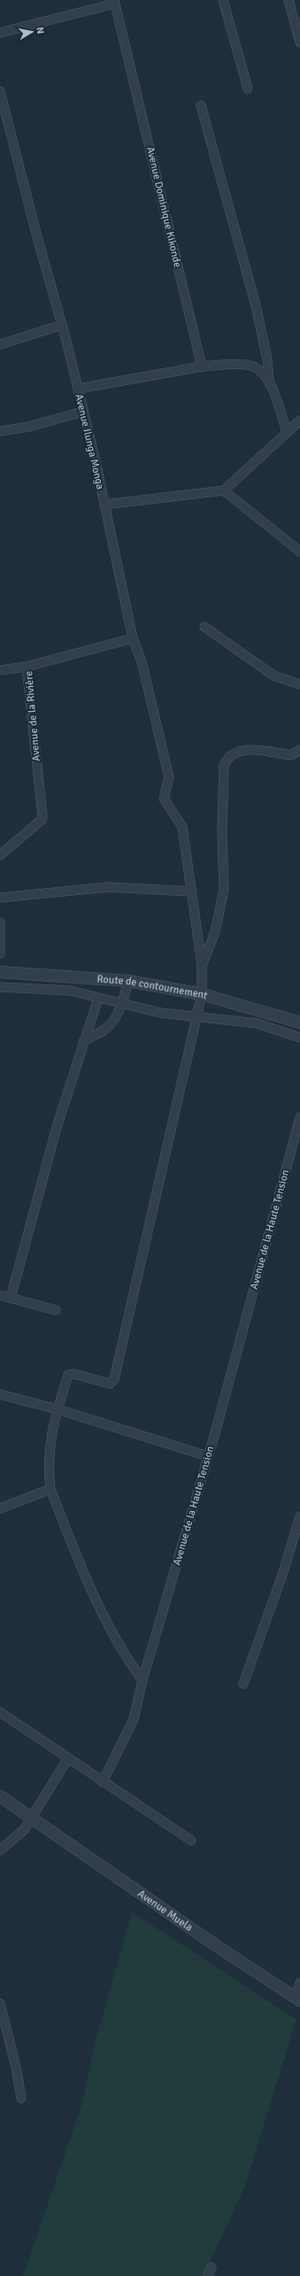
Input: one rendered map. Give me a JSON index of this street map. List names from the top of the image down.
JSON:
{
  "streets": {
    "street": [
      "Avenue Dominique Kikonde",
      "Avenue Ilunga Monga",
      "Avenue de la Rivière",
      "Route de contournement",
      "Avenue de la Haute Tension",
      "Avenue Muela"
    ]
  },
  "crossings": [
    ["Avenue Ilunga Monga", "Avenue de la Rivière"]
  ],
  "north": "right"
}
